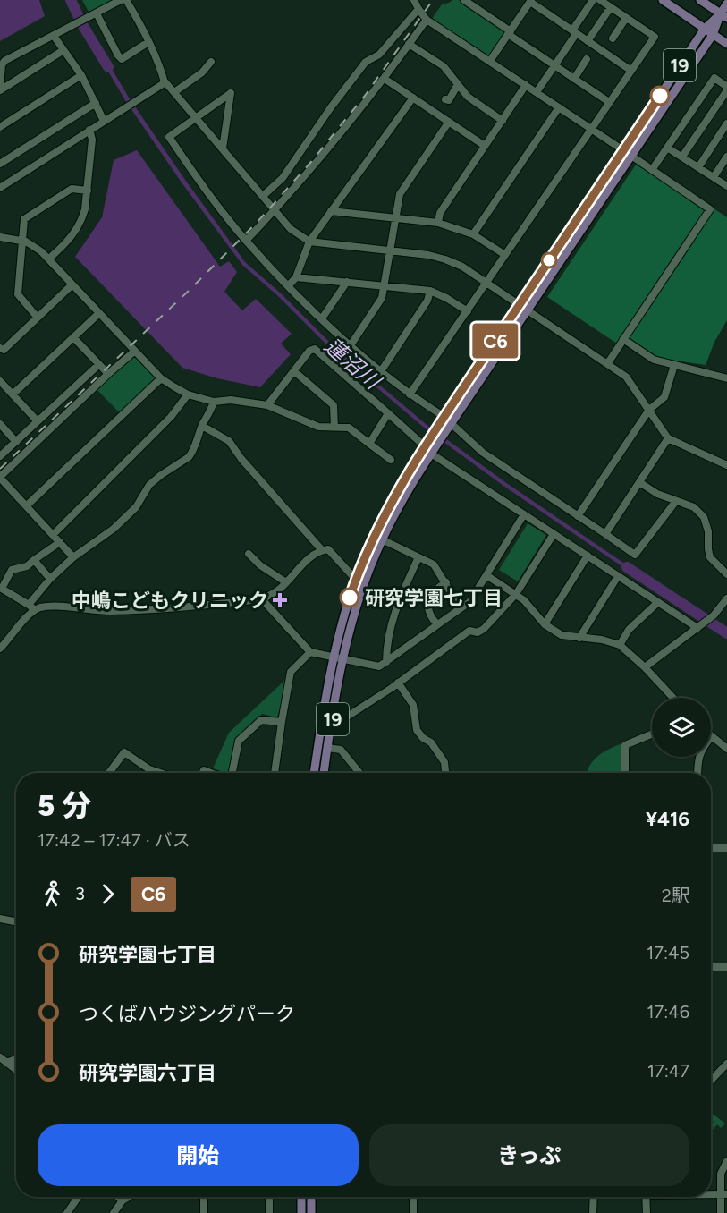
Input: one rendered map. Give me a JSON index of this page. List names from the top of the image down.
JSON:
{
  "streets": {
    "main road": ["19"]
  },
  "water": ["蓮沼川"],
  "places": {
    "other": ["研究学園七丁目"],
    "health": ["中嶋こどもクリニック"]
  },
  "lines": ["bus line C6"],
  "page": {
    "on_map": "C6",
    "heading": ["5 分", "17:42 – 17:47 · バス", "¥416"],
    "legs": ["3", "C6", "2駅"],
    "list": [
      {
        "name": "研究学園七丁目",
        "value": "17:45"
      },
      {
        "name": "つくばハウジングパーク",
        "value": "17:46"
      },
      {
        "name": "研究学園六丁目",
        "value": "17:47"
      }
    ],
    "buttons": ["開始", "きっぷ"]
  }
}
